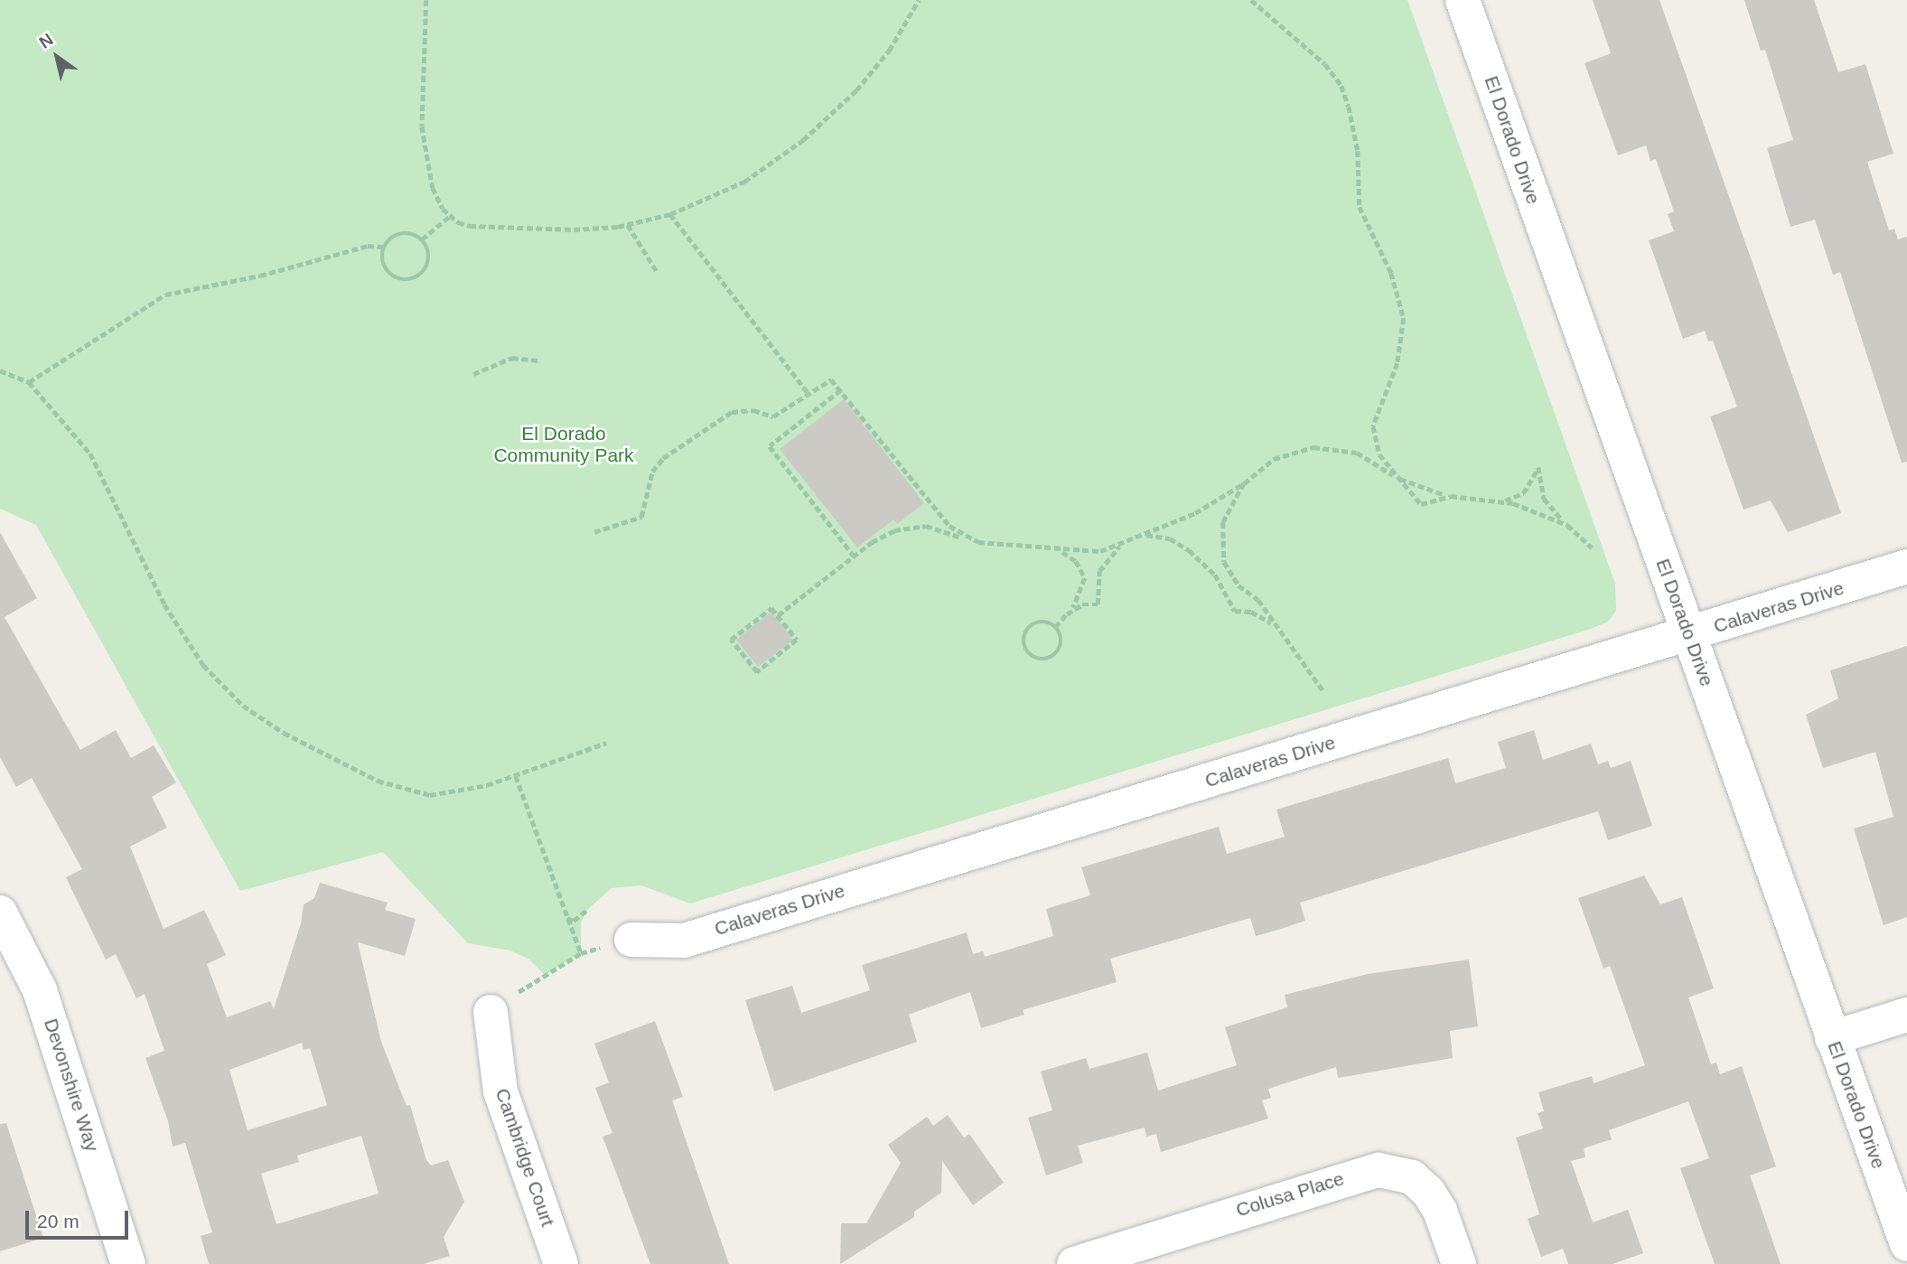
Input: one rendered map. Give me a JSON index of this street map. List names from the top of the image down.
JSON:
{
  "streets": {
    "street": [
      "El Dorado Drive",
      "Calaveras Drive",
      "Devonshire Way",
      "Cambridge Court",
      "Colusa Place"
    ]
  },
  "crossings": [
    ["El Dorado Drive", "Calaveras Drive"]
  ],
  "parks": ["El Dorado Community Park"],
  "scale_bar": "20 m",
  "north": "top left"
}
